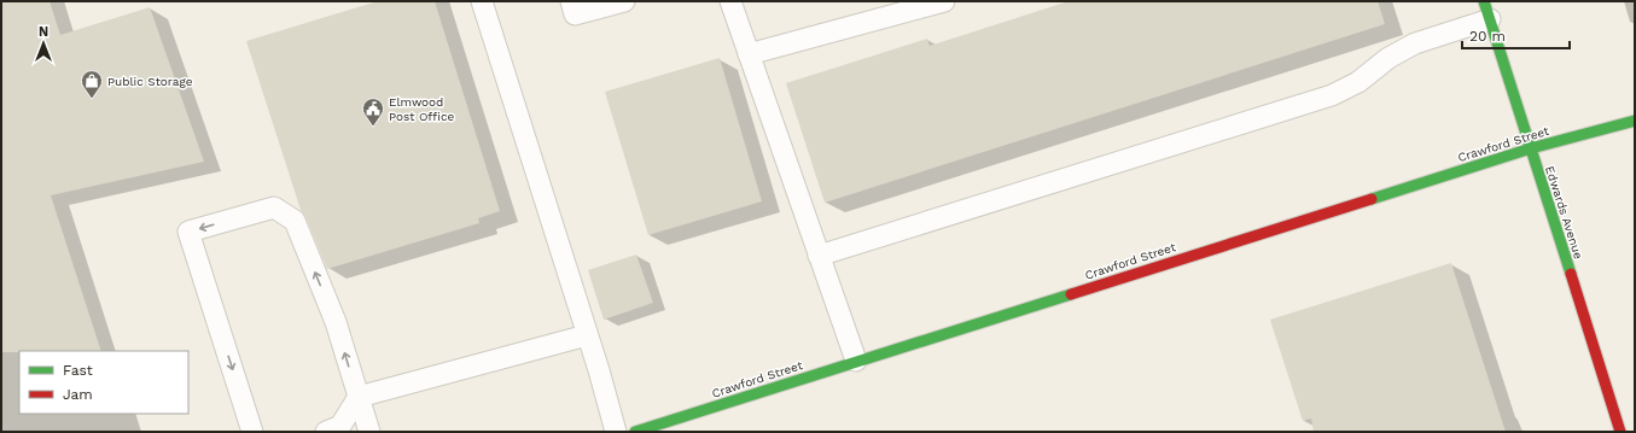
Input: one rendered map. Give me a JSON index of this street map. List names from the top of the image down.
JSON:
{
  "streets": {
    "street": ["Crawford Street", "Edwards Avenue"]
  },
  "crossings": [
    ["Crawford Street", "Edwards Avenue"]
  ],
  "places": {
    "shop": ["Public Storage"],
    "public building": ["Elmwood Post Office"]
  },
  "legend": ["Fast", "Jam"],
  "scale_bar": "20 m",
  "north": "top"
}
